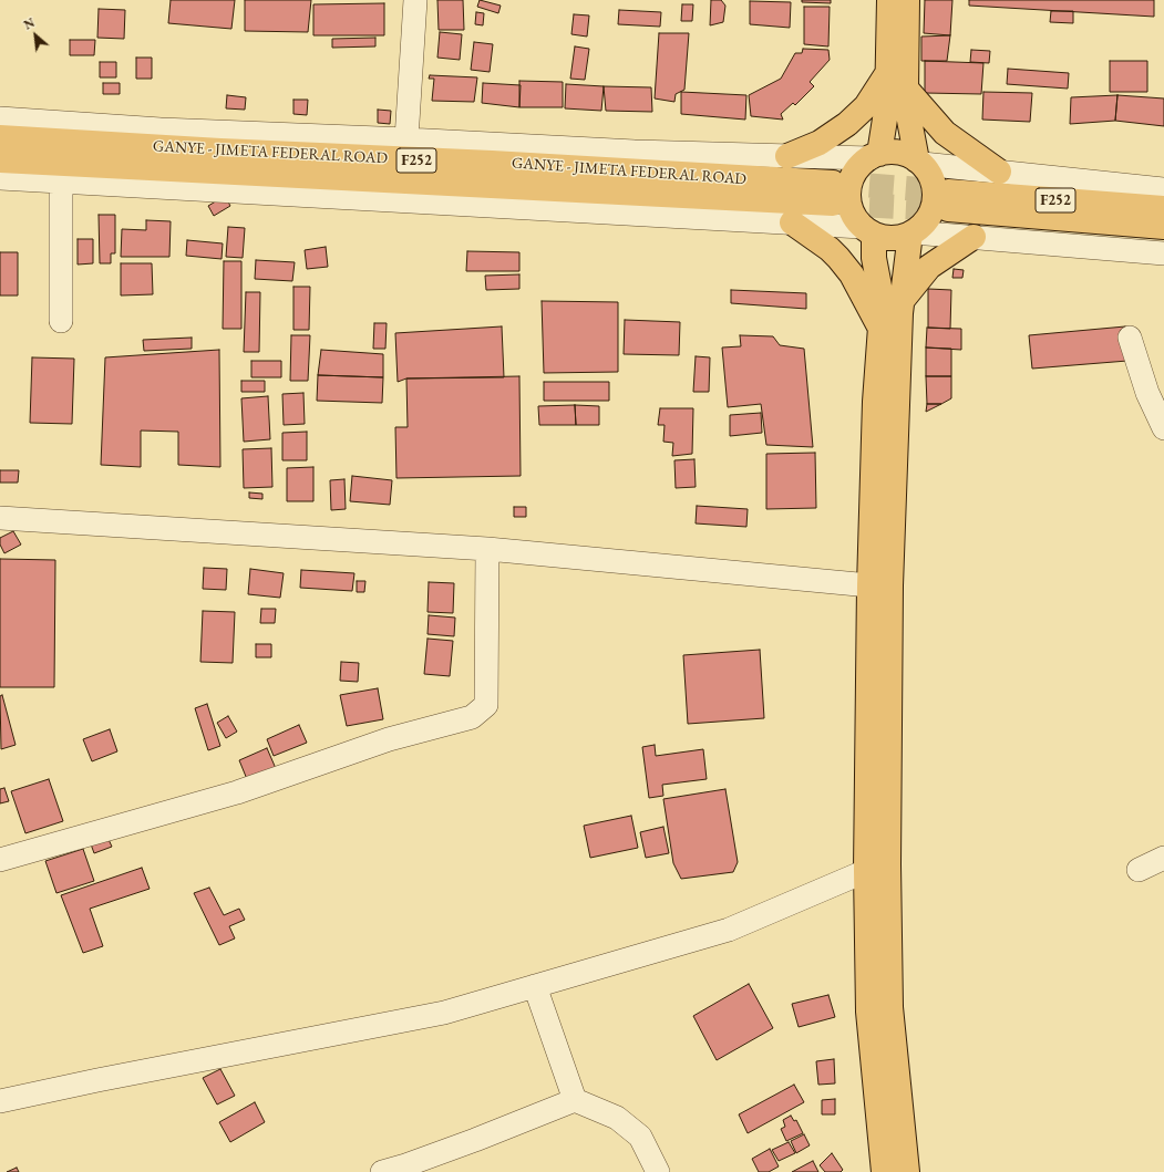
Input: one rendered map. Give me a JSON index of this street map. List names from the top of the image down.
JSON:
{
  "streets": {
    "main road": ["GANYE - JIMETA FEDERAL ROAD", "F252"]
  },
  "north": "top left"
}
